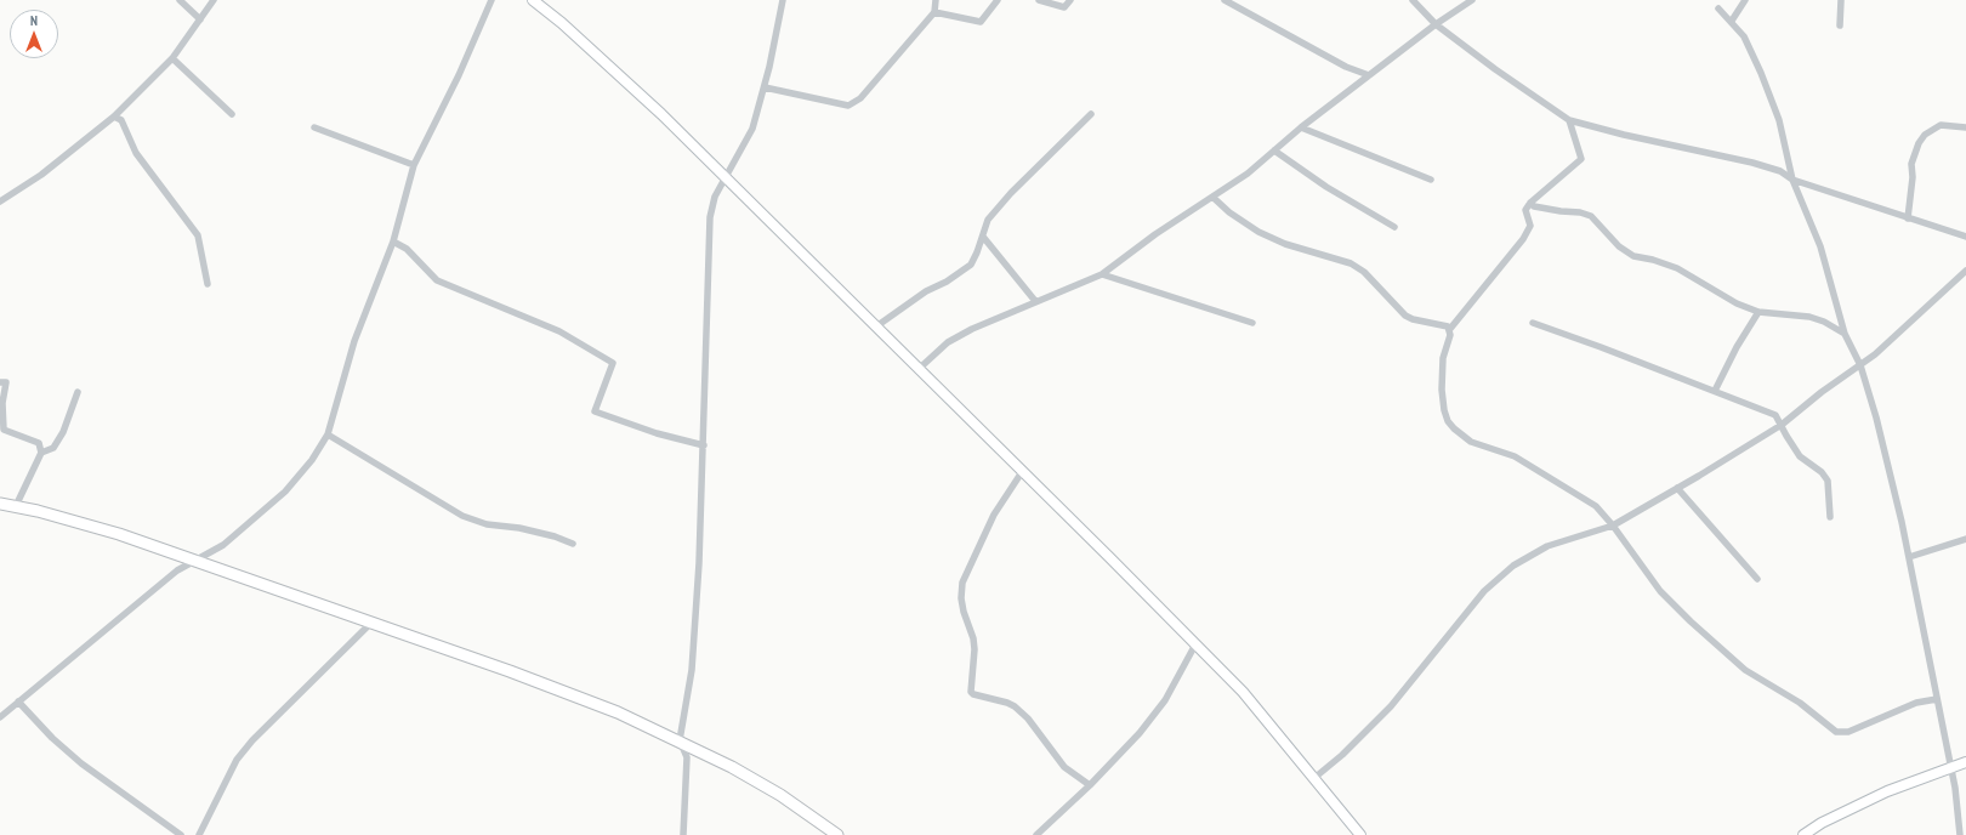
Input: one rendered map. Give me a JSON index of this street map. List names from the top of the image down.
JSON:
{
  "north": "top"
}
